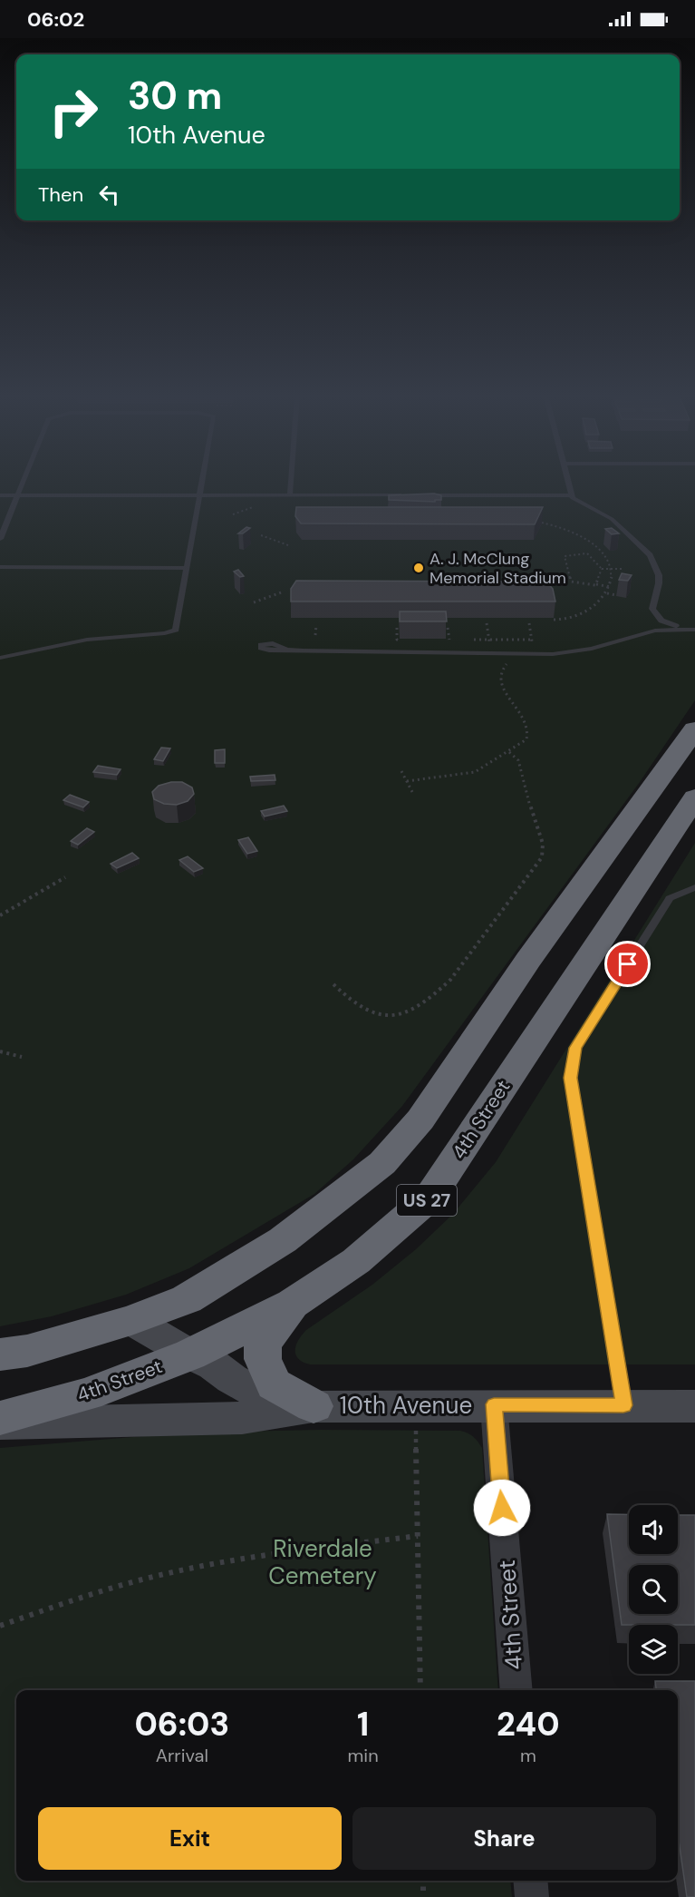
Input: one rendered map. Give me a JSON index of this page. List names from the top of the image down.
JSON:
{
  "streets": {
    "highway": ["4th Street", "US 27"],
    "main road": ["10th Avenue"]
  },
  "crossings": [
    ["4th Street", "10th Avenue"],
    ["US 27", "10th Avenue"]
  ],
  "parks": ["Riverdale Cemetery"],
  "places": ["A. J. McClung Memorial Stadium"],
  "page": {
    "status": "06:02",
    "turn": ["30 m", "10th Avenue"],
    "then": "Then",
    "eta": [
      "06:03",
      "Arrival",
      "1",
      "min",
      "240",
      "m"
    ],
    "buttons": ["Exit", "Share"]
  }
}
